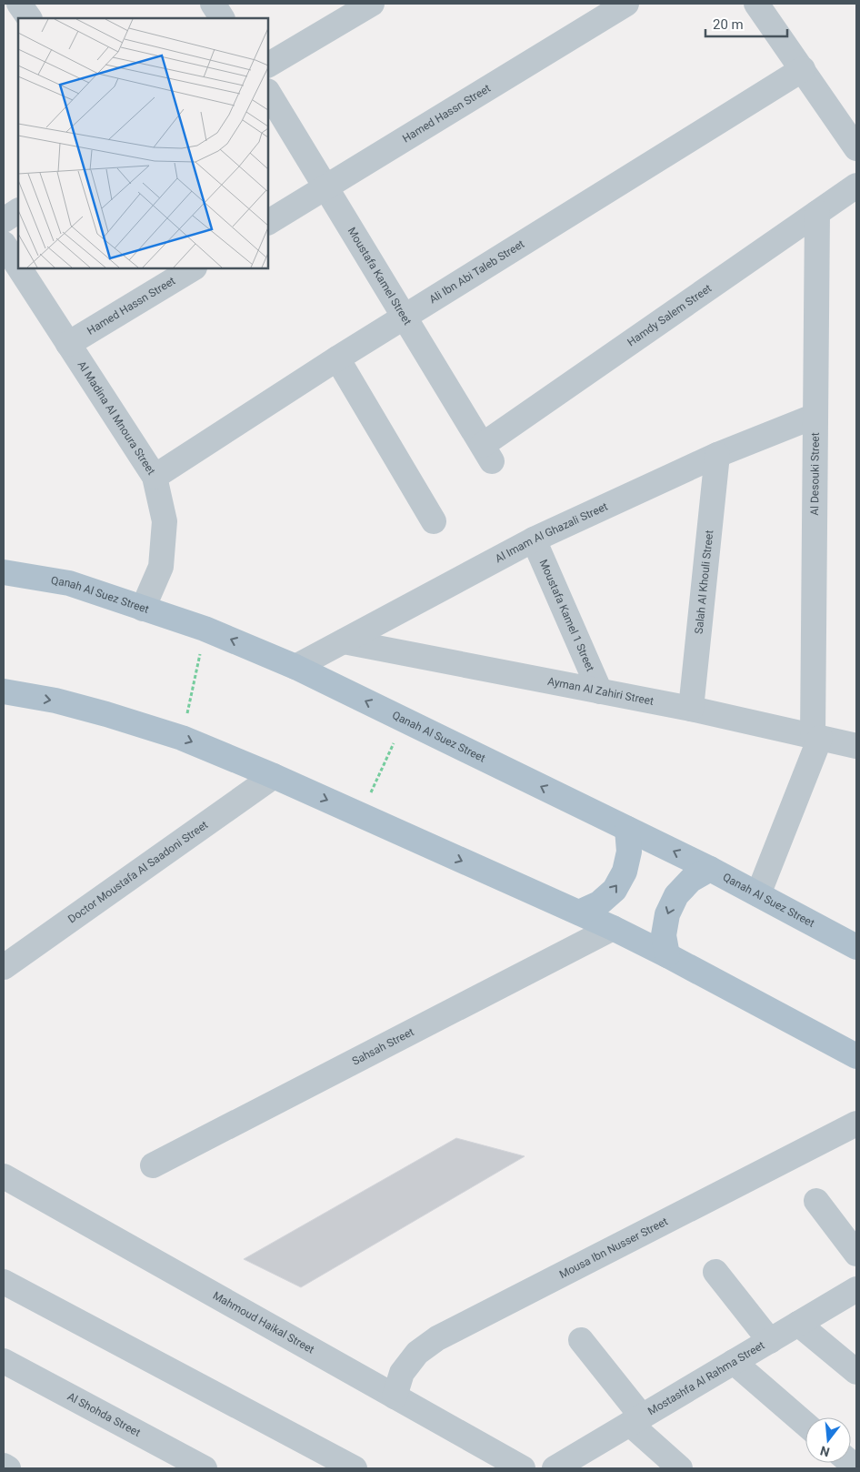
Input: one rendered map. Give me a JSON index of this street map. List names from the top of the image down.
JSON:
{
  "streets": {
    "main road": ["Qanah Al Suez Street"],
    "street": [
      "Hamed Hassn Street",
      "Ali Ibn Abi Taleb Street",
      "Moustafa Kamel Street",
      "Hamdy Salem Street",
      "Al Madina Al Mnoura Street",
      "Al Desouki Street",
      "Al Imam Al Ghazali Street",
      "Salah Al Khouli Street",
      "Moustafa Kamel 1 Street",
      "Ayman Al Zahiri Street",
      "Doctor Moustafa Al Saadoni Street",
      "Sahsah Street",
      "Mousa Ibn Nusser Street",
      "Mahmoud Haikal Street",
      "Mostashfa Al Rahma Street",
      "Al Shohda Street"
    ]
  },
  "crossings": [
    ["Hamed Hassn Street", "Moustafa Kamel Street"],
    ["Hamed Hassn Street", "Al Madina Al Mnoura Street"],
    ["Ali Ibn Abi Taleb Street", "Moustafa Kamel Street"],
    ["Ali Ibn Abi Taleb Street", "Al Madina Al Mnoura Street"],
    ["Moustafa Kamel Street", "Hamdy Salem Street"],
    ["Hamdy Salem Street", "Al Desouki Street"],
    ["Al Madina Al Mnoura Street", "Qanah Al Suez Street"],
    ["Al Desouki Street", "Al Imam Al Ghazali Street"],
    ["Al Desouki Street", "Ayman Al Zahiri Street"],
    ["Al Imam Al Ghazali Street", "Salah Al Khouli Street"],
    ["Al Imam Al Ghazali Street", "Qanah Al Suez Street"],
    ["Al Imam Al Ghazali Street", "Moustafa Kamel 1 Street"],
    ["Al Imam Al Ghazali Street", "Ayman Al Zahiri Street"],
    ["Salah Al Khouli Street", "Ayman Al Zahiri Street"],
    ["Moustafa Kamel 1 Street", "Ayman Al Zahiri Street"],
    ["Mousa Ibn Nusser Street", "Mahmoud Haikal Street"]
  ],
  "scale_bar": "20 m",
  "north": "bottom"
}
